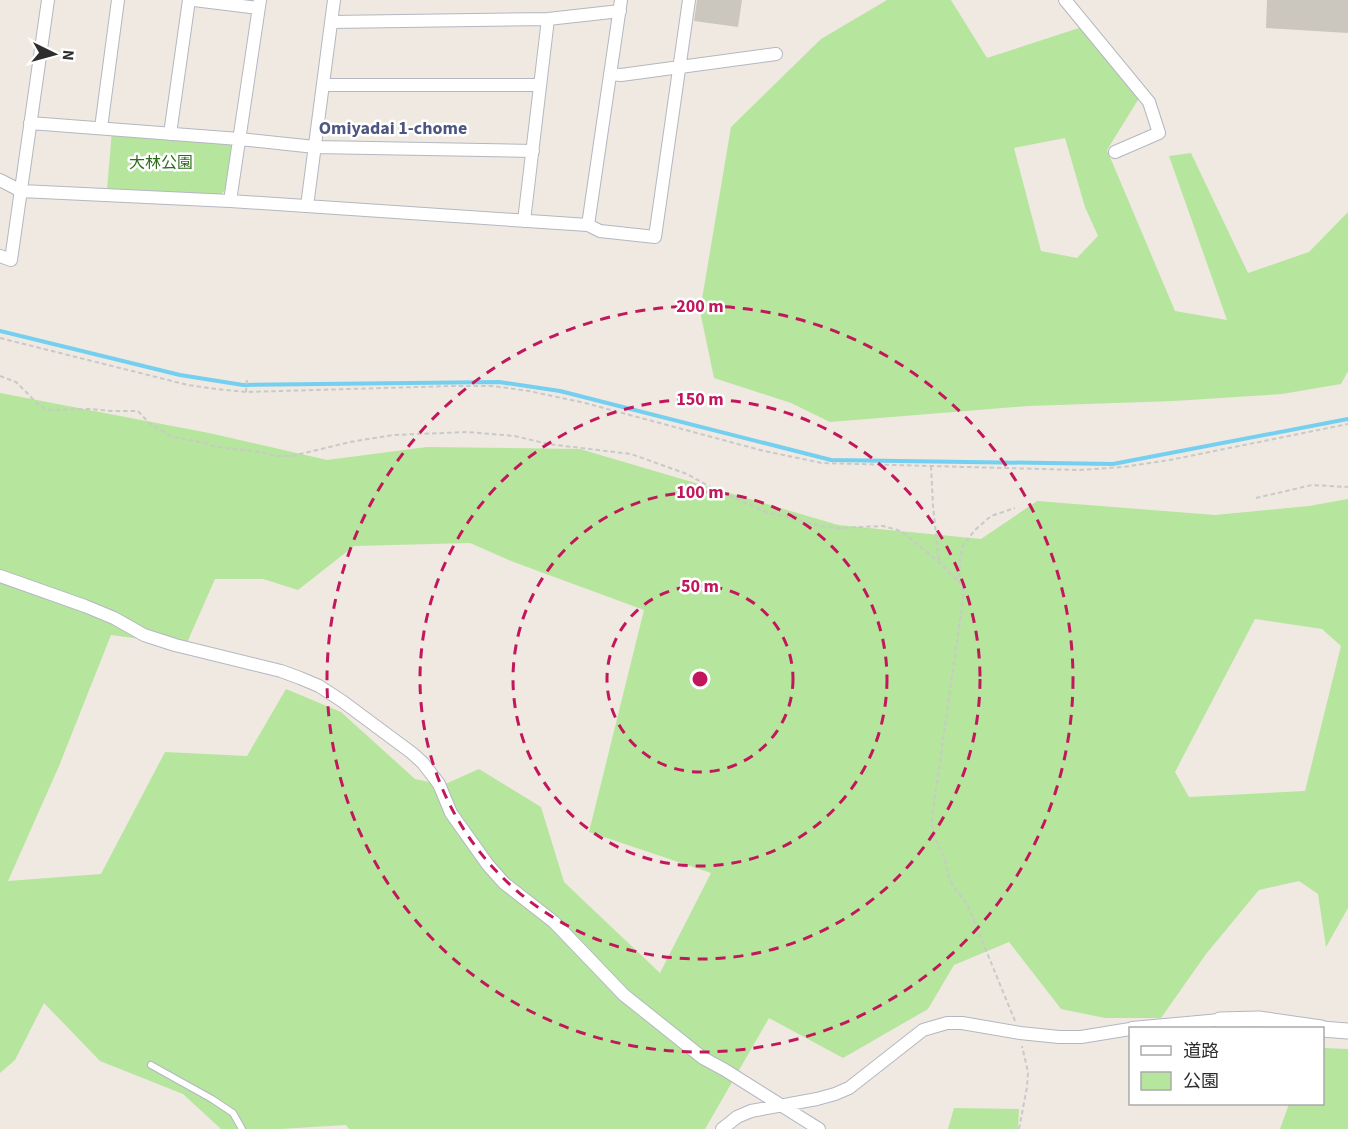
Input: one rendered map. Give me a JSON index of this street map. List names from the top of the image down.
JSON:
{
  "districts": ["Omiyadai 1-chome"],
  "parks": ["大林公園"],
  "legend": ["道路", "公園"],
  "north": "right",
  "rings": [
    "200 m",
    "150 m",
    "100 m",
    "50 m"
  ]
}
